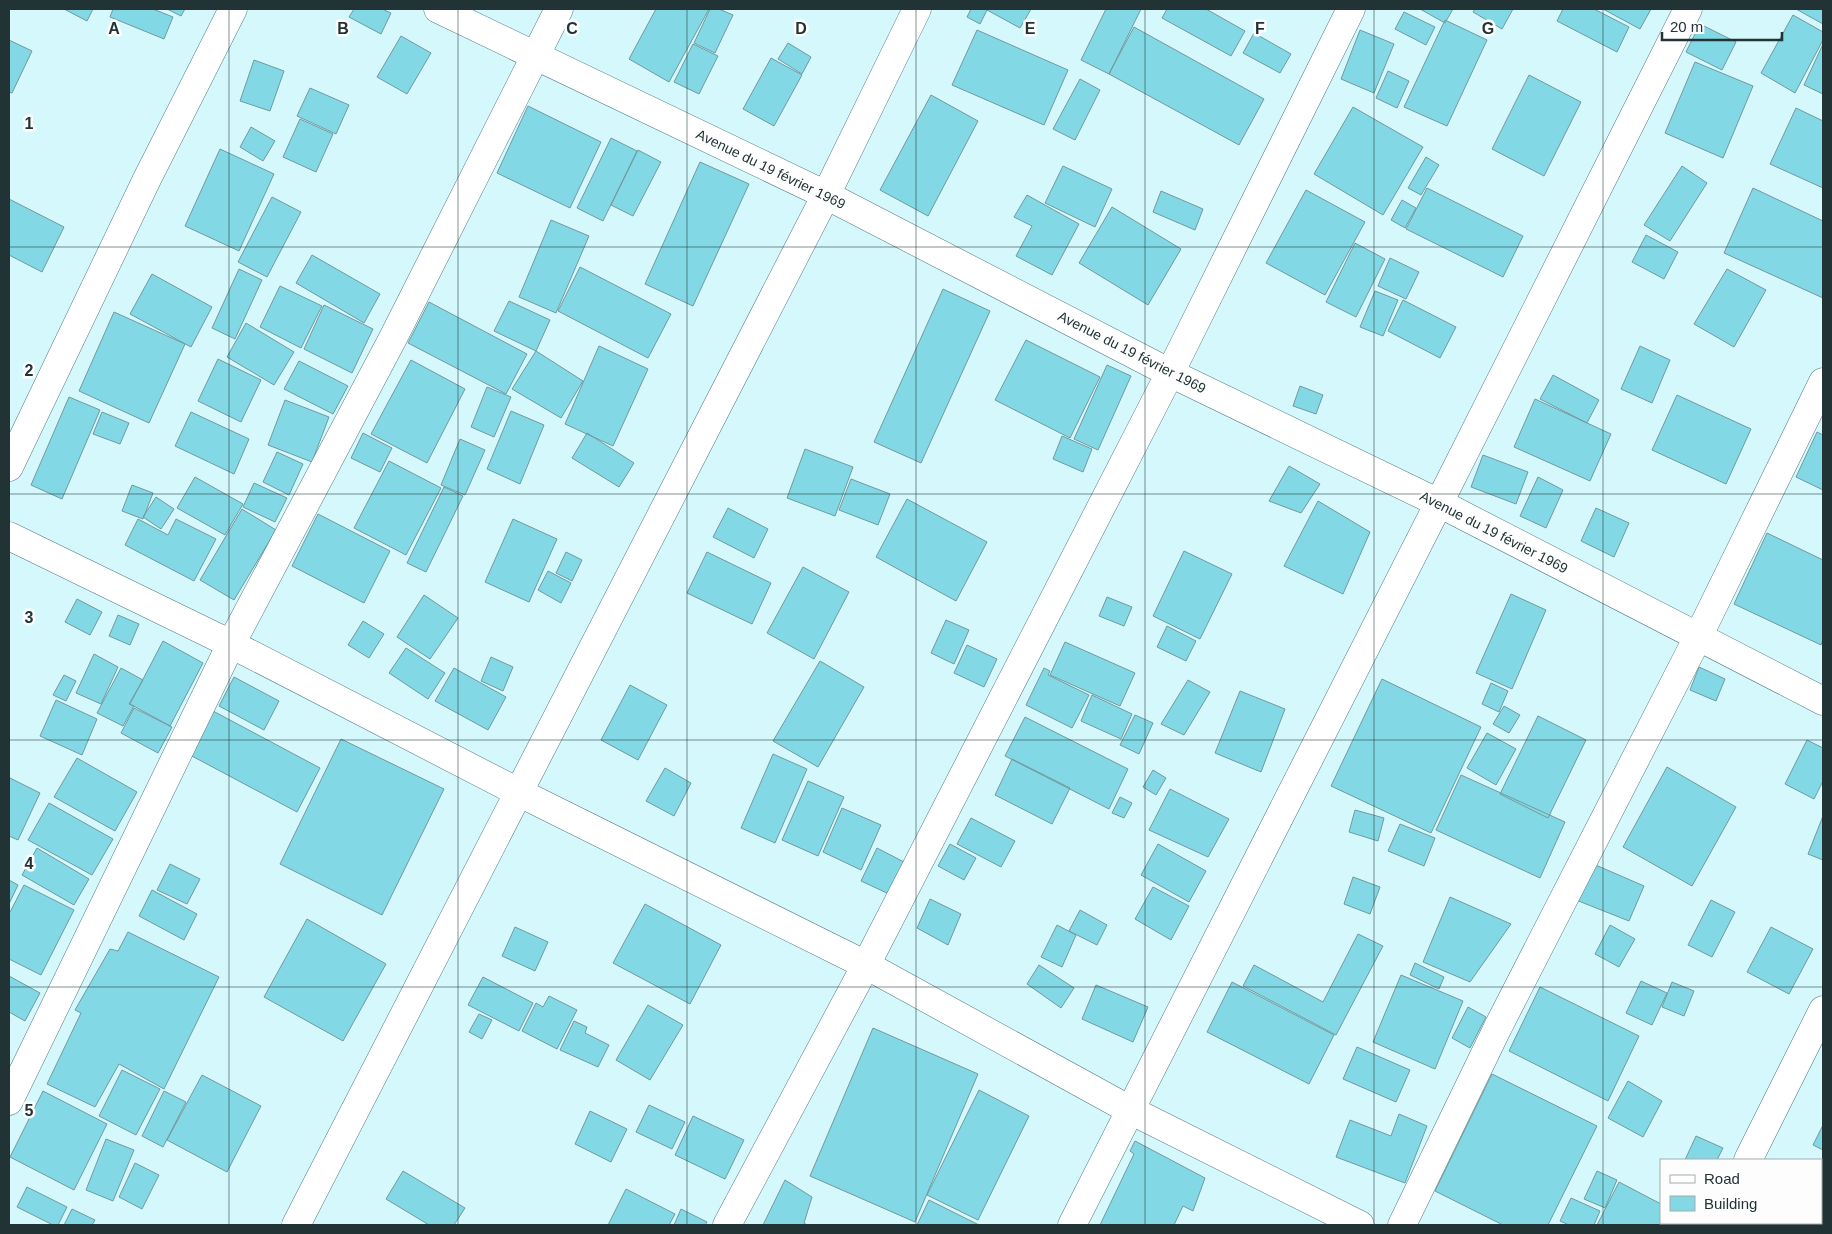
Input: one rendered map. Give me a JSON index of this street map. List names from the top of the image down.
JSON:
{
  "streets": {
    "street": ["Avenue du 19 février 1969"]
  },
  "legend": ["Road", "Building"],
  "scale_bar": "20 m",
  "grid": {
    "columns": [
      "A",
      "B",
      "C",
      "D",
      "E",
      "F",
      "G"
    ],
    "rows": [
      "1",
      "2",
      "3",
      "4",
      "5"
    ]
  }
}
